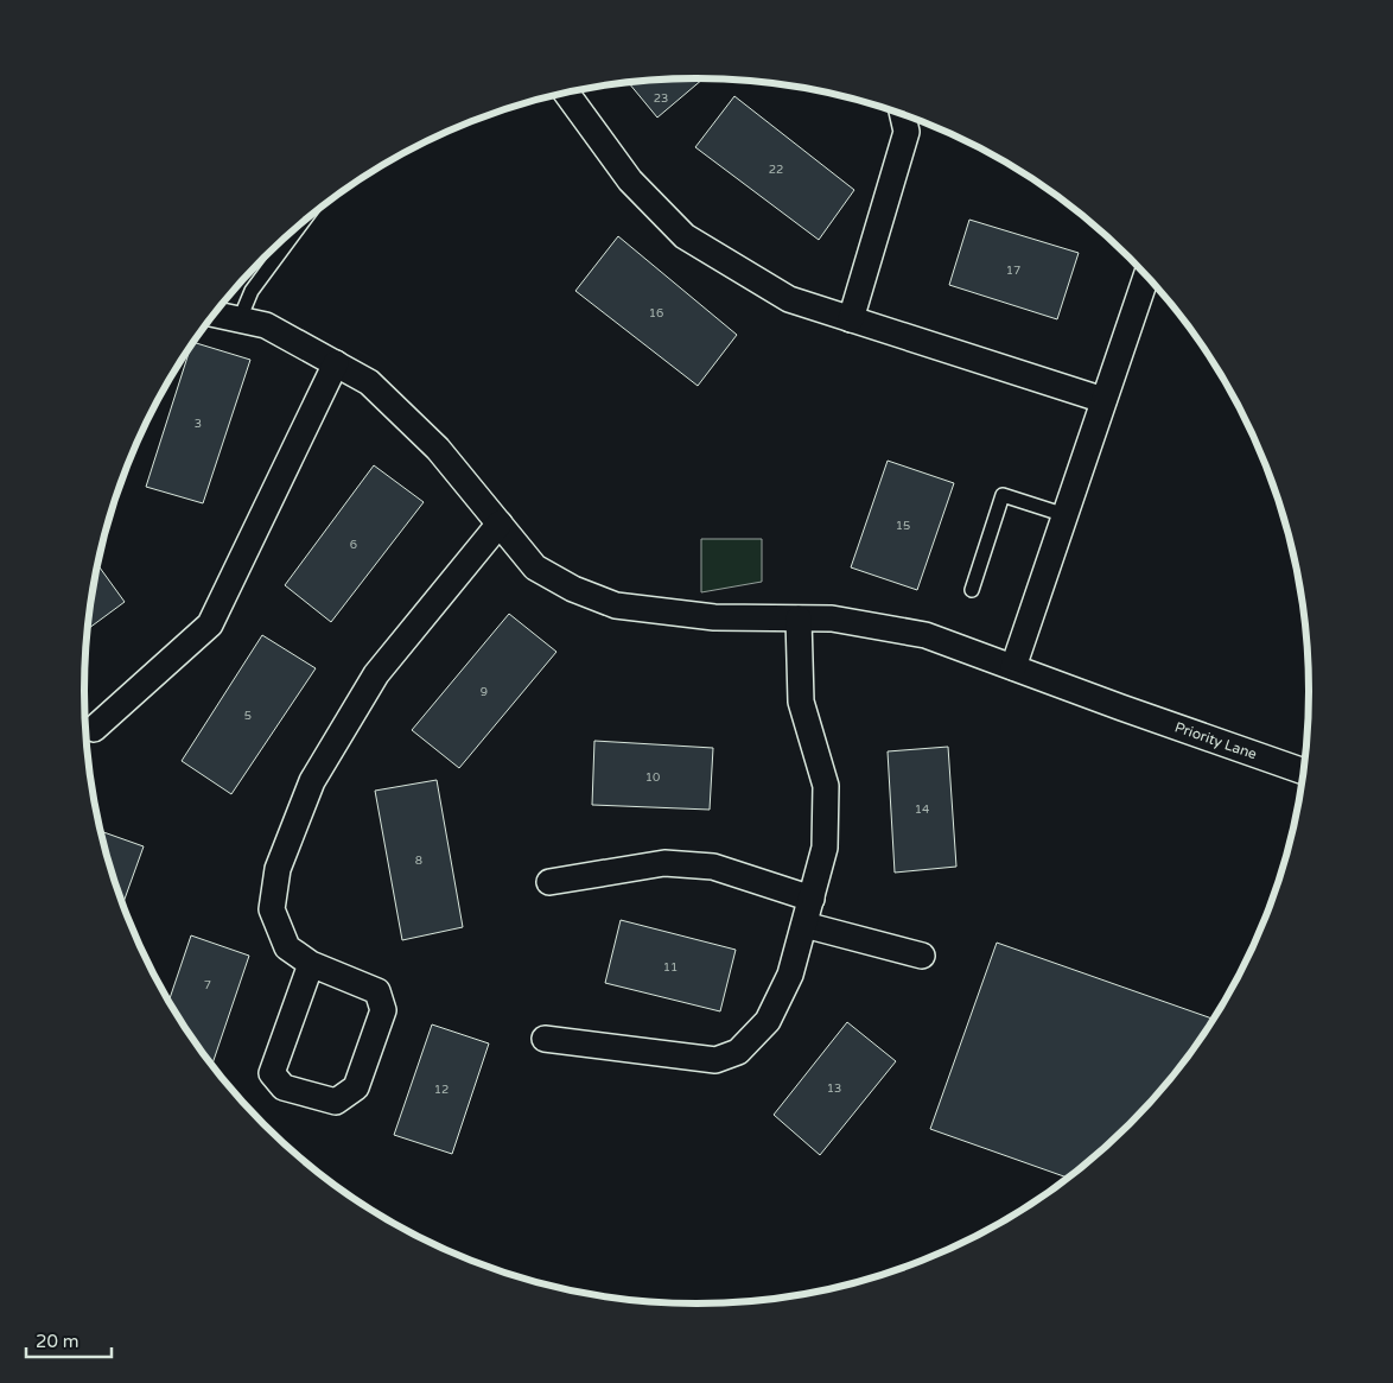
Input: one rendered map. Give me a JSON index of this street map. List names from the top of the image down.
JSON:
{
  "streets": {
    "street": ["Priority Lane"]
  },
  "house_numbers": [
    "23",
    "22",
    "17",
    "16",
    "3",
    "15",
    "6",
    "9",
    "5",
    "10",
    "14",
    "8",
    "11",
    "7",
    "13",
    "12"
  ],
  "scale_bar": "20 m"
}
